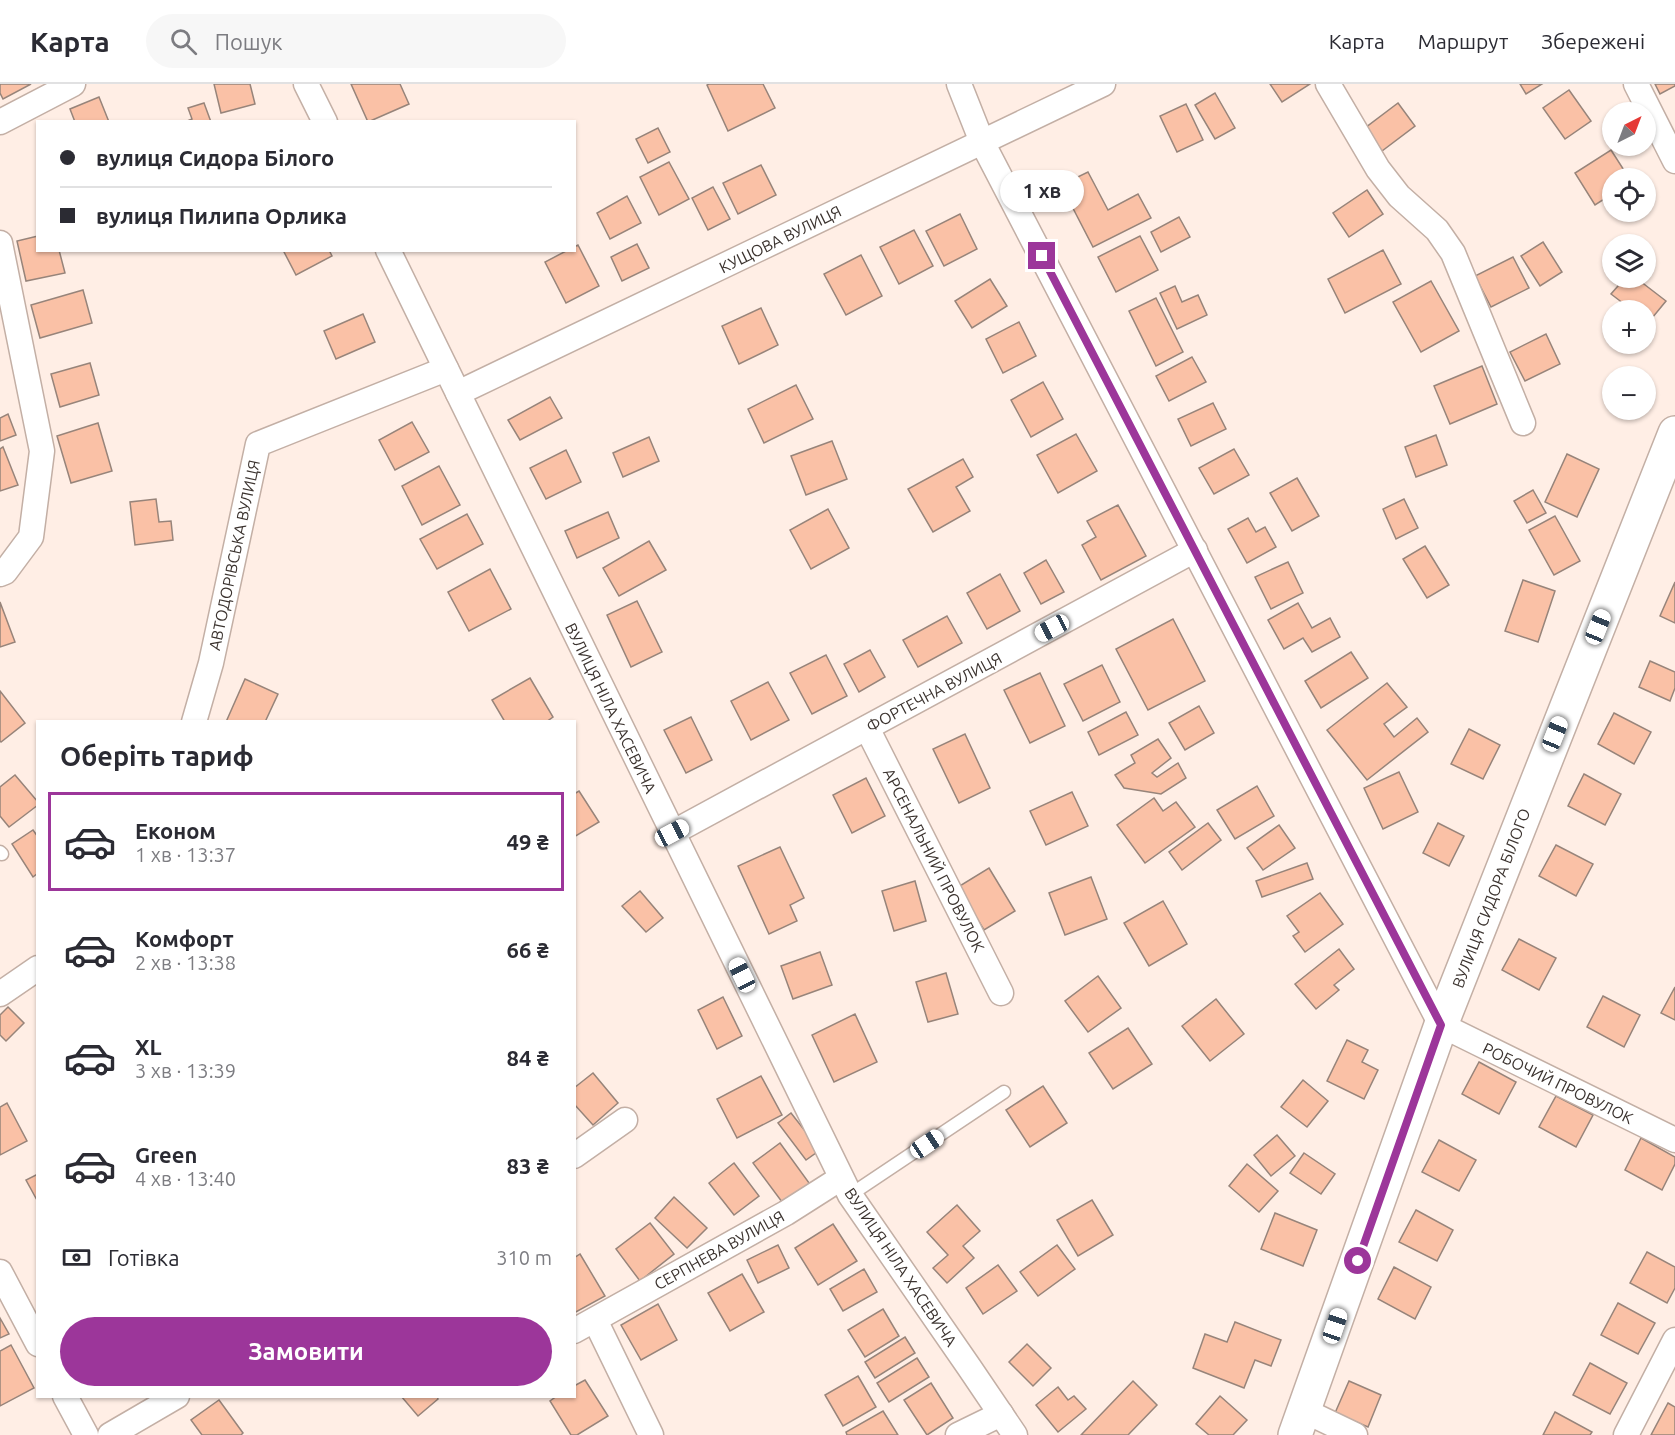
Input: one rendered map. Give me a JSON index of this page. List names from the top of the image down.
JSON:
{
  "streets": {
    "street": [
      "КУЩОВА ВУЛИЦЯ",
      "АВТОДОРІВСЬКА ВУЛИЦЯ",
      "ФОРТЕЧНА ВУЛИЦЯ",
      "ВУЛИЦЯ НІЛА ХАСЕВИЧА",
      "АРСЕНАЛЬНИЙ ПРОВУЛОК",
      "ВУЛИЦЯ СИДОРА БІЛОГО",
      "РОБОЧИЙ ПРОВУЛОК",
      "СЕРПНЕВА ВУЛИЦЯ"
    ]
  },
  "crossings": [
    ["КУЩОВА ВУЛИЦЯ", "ВУЛИЦЯ НІЛА ХАСЕВИЧА"],
    ["АВТОДОРІВСЬКА ВУЛИЦЯ", "ВУЛИЦЯ НІЛА ХАСЕВИЧА"],
    ["ФОРТЕЧНА ВУЛИЦЯ", "ВУЛИЦЯ НІЛА ХАСЕВИЧА"],
    ["ФОРТЕЧНА ВУЛИЦЯ", "АРСЕНАЛЬНИЙ ПРОВУЛОК"],
    ["ВУЛИЦЯ НІЛА ХАСЕВИЧА", "СЕРПНЕВА ВУЛИЦЯ"],
    ["ВУЛИЦЯ СИДОРА БІЛОГО", "РОБОЧИЙ ПРОВУЛОК"]
  ],
  "north": "top right",
  "page": {
    "header": "Карта",
    "search": "Пошук",
    "nav": ["Карта", "Маршрут", "Збережені"],
    "map_buttons": ["+", "−"],
    "banner": ["вулиця Сидора Білого", "вулиця Пилипа Орлика"],
    "bubble": "1 хв",
    "heading": "Оберіть тариф",
    "list": [
      {
        "name": "Економ",
        "note": "1 хв · 13:37",
        "value": "49 ₴"
      },
      {
        "name": "Комфорт",
        "note": "2 хв · 13:38",
        "value": "66 ₴"
      },
      {
        "name": "XL",
        "note": "3 хв · 13:39",
        "value": "84 ₴"
      },
      {
        "name": "Green",
        "note": "4 хв · 13:40",
        "value": "83 ₴"
      }
    ],
    "pay": ["Готівка", "310 m"],
    "buttons": "Замовити"
  }
}
